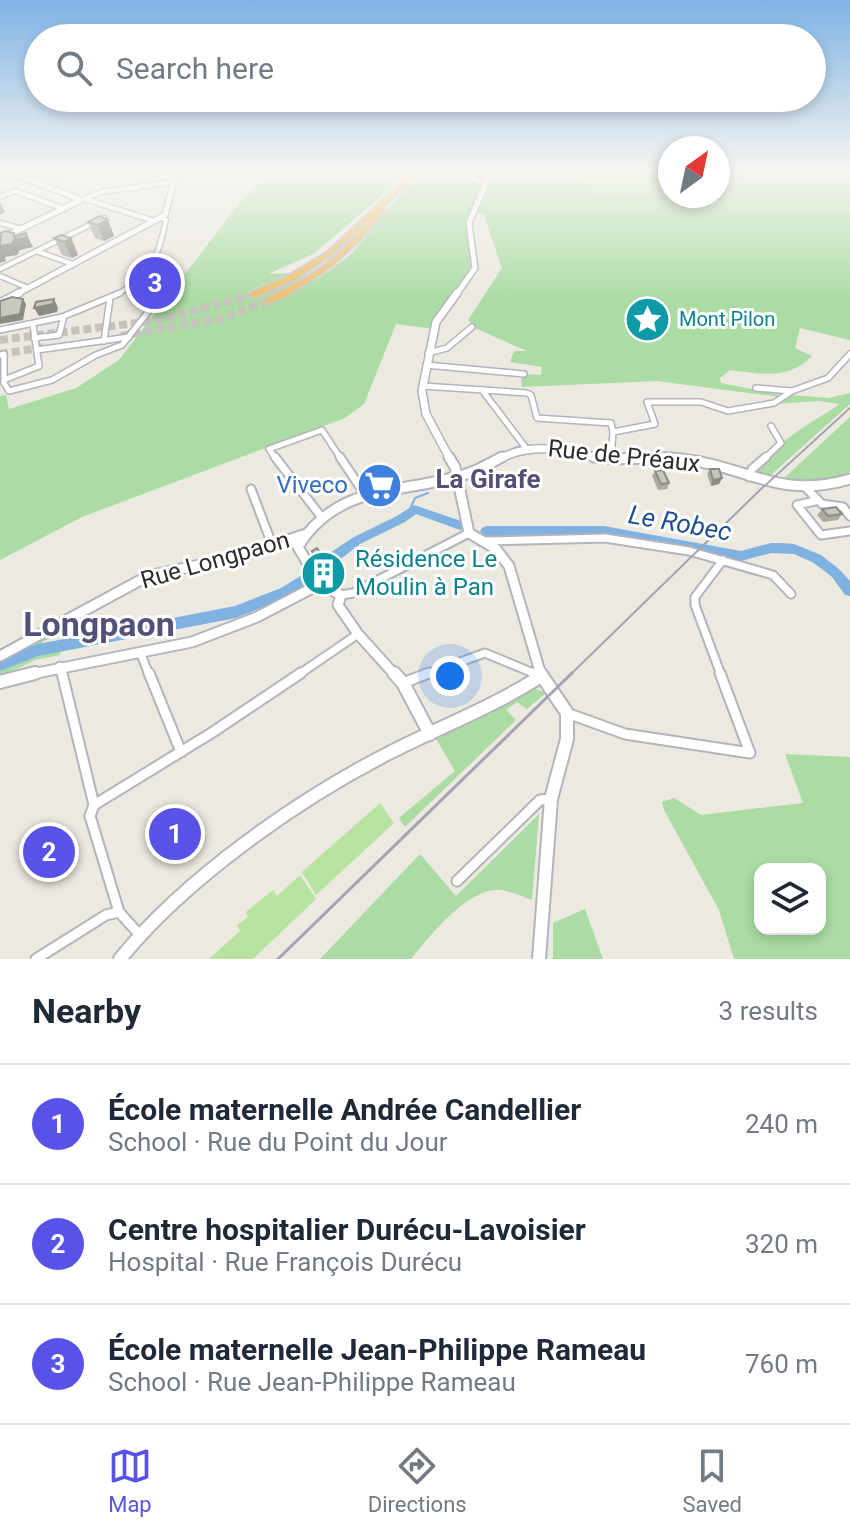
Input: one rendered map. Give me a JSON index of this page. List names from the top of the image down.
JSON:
{
  "streets": {
    "street": ["Rue de Préaux", "Rue Longpaon"]
  },
  "crossings": [
    ["Rue de Préaux", "Rue Longpaon"]
  ],
  "districts": ["La Girafe", "Longpaon"],
  "water": ["Le Robec"],
  "places": {
    "place": ["Mont Pilon"],
    "supermarket": ["Viveco"],
    "building": ["Résidence Le Moulin à Pan"]
  },
  "north": "top right",
  "page": {
    "search": "Search here",
    "pins": ["3", "1", "2"],
    "heading": ["Nearby", "3 results"],
    "list": [
      {
        "mark": "1",
        "name": "École maternelle Andrée Candellier",
        "note": "School · Rue du Point du Jour",
        "value": "240 m"
      },
      {
        "mark": "2",
        "name": "Centre hospitalier Durécu-Lavoisier",
        "note": "Hospital · Rue François Durécu",
        "value": "320 m"
      },
      {
        "mark": "3",
        "name": "École maternelle Jean-Philippe Rameau",
        "note": "School · Rue Jean-Philippe Rameau",
        "value": "760 m"
      }
    ],
    "nav": ["Map", "Directions", "Saved"]
  }
}
